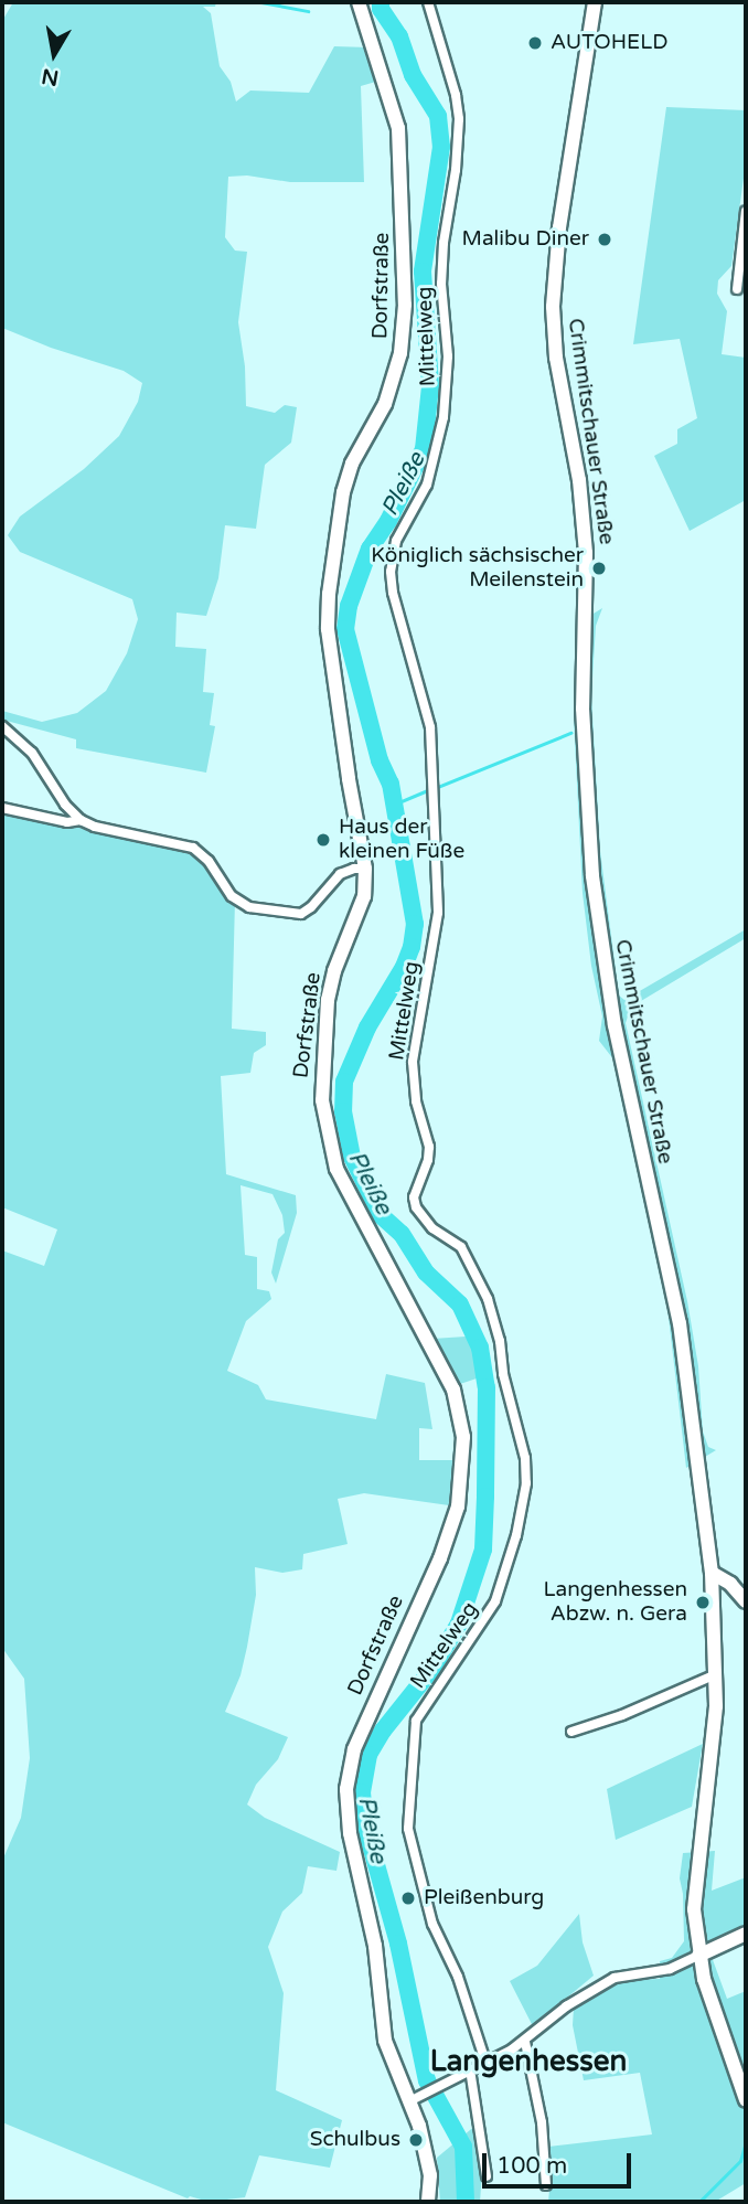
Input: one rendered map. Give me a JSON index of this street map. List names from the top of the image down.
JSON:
{
  "streets": {
    "street": ["Dorfstraße", "Mittelweg", "Crimmitschauer Straße"]
  },
  "districts": ["Langenhessen"],
  "water": ["Pleiße"],
  "places": [
    "AUTOHELD",
    "Malibu Diner",
    "Königlich sächsischer Meilenstein",
    "Haus der kleinen Füße",
    "Langenhessen Abzw. n. Gera",
    "Pleißenburg",
    "Schulbus"
  ],
  "scale_bar": "100 m",
  "north": "bottom"
}
